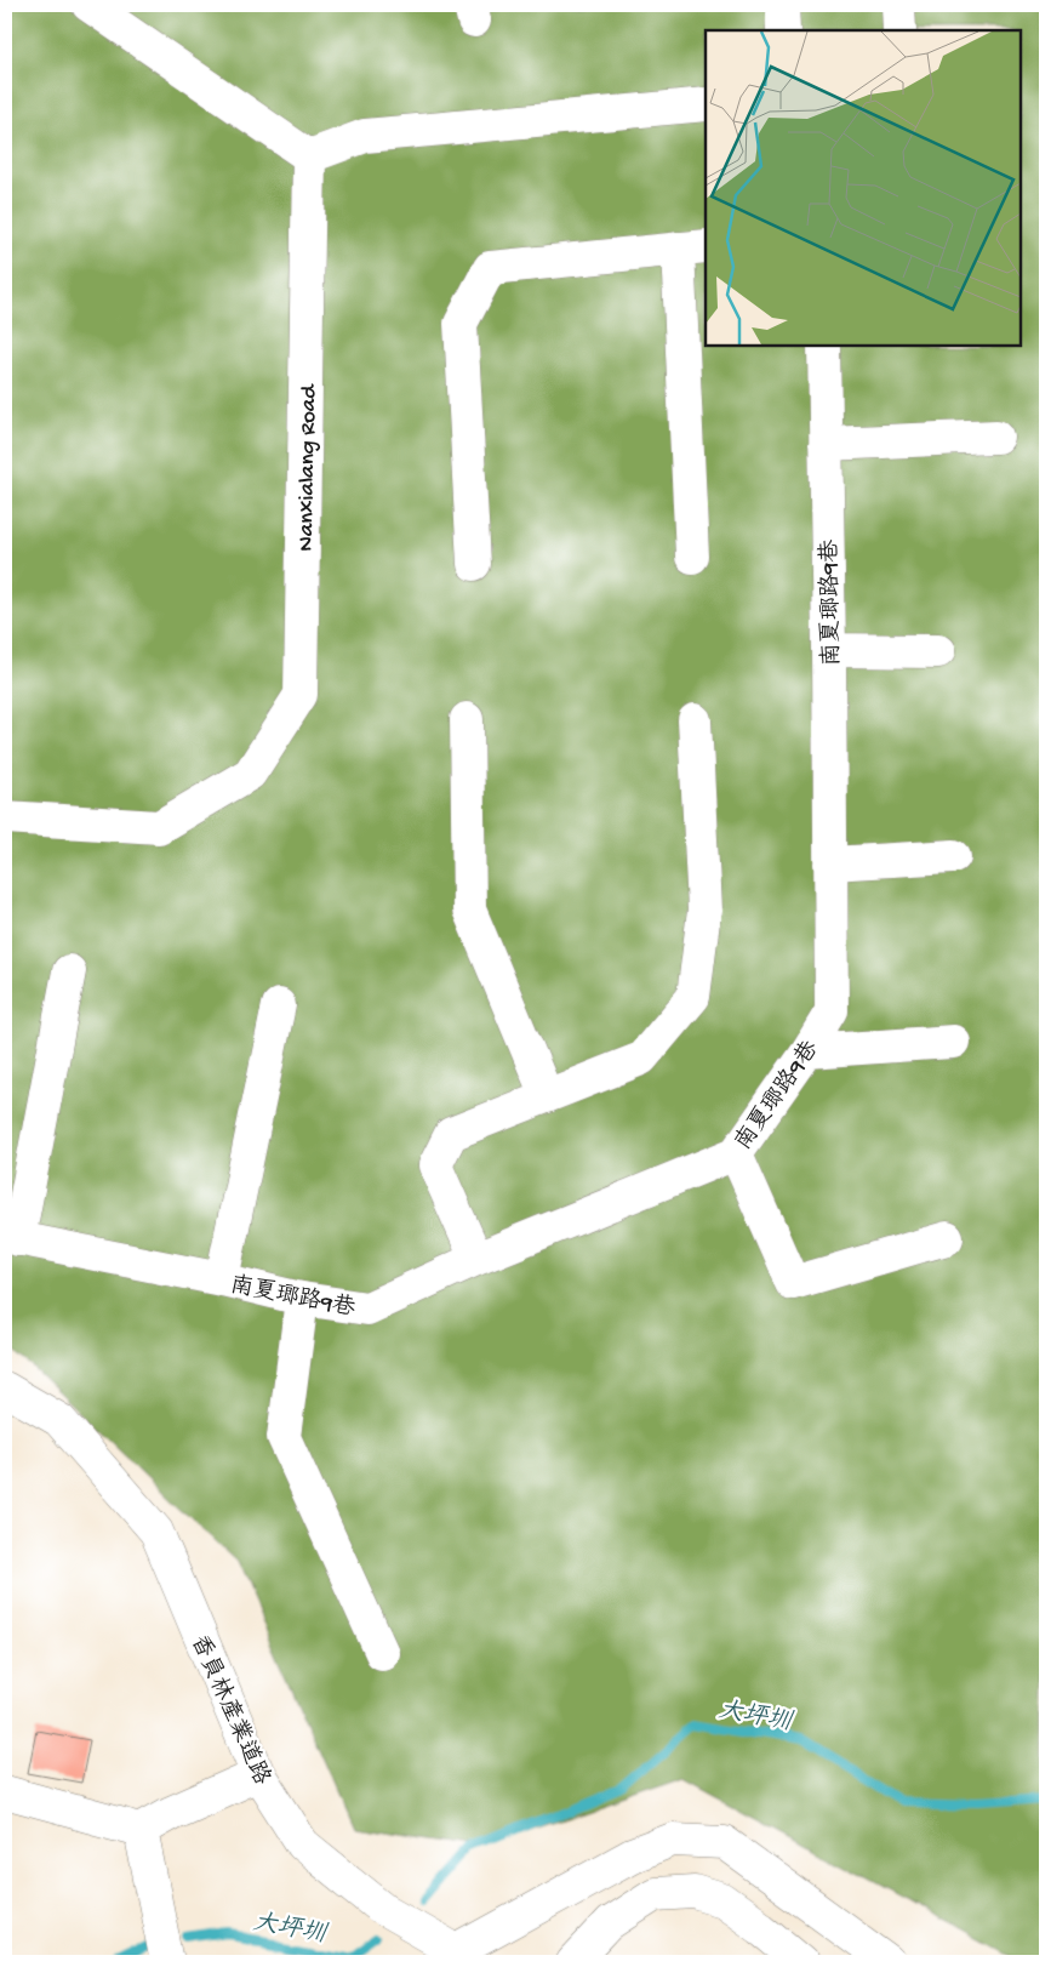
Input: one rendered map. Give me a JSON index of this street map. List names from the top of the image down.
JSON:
{
  "streets": {
    "street": ["Nanxialang Road", "南夏瑯路9巷", "香員林產業道路"]
  },
  "water": ["大坪圳"]
}
